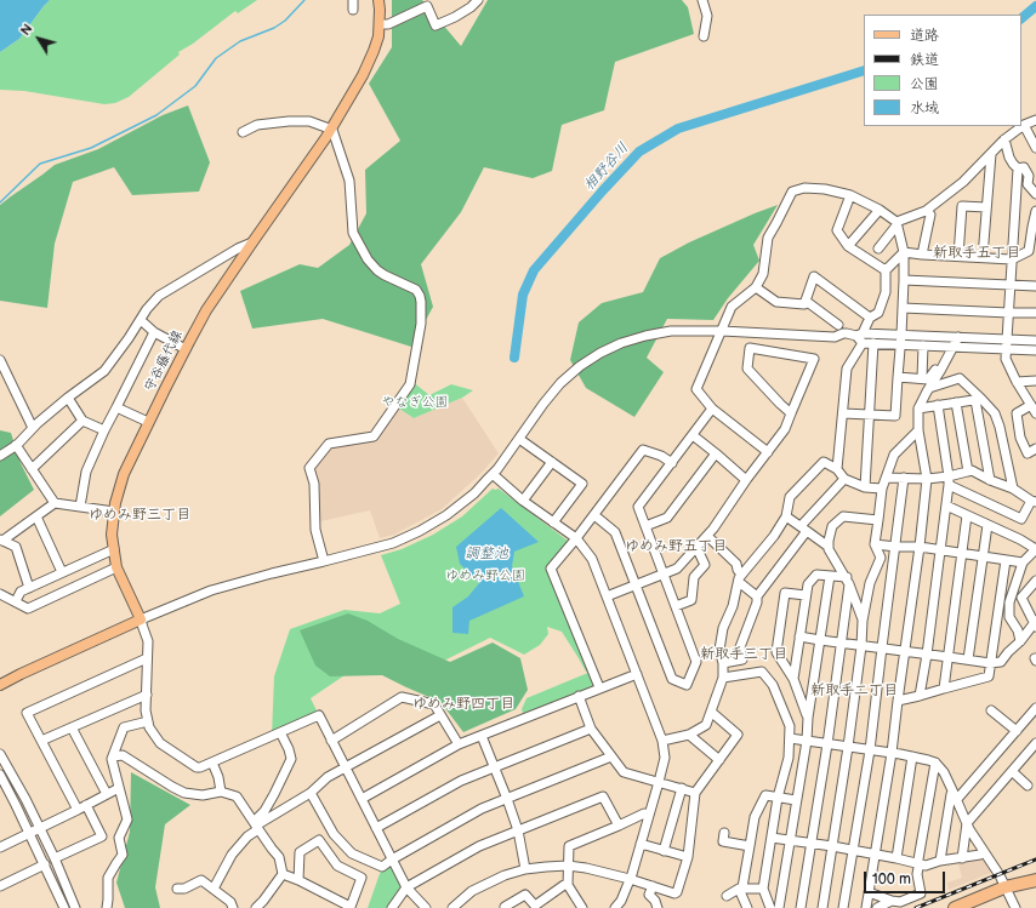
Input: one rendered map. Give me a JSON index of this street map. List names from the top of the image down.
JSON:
{
  "streets": {
    "main road": ["守谷藤代線"]
  },
  "districts": [
    "新取手五丁目",
    "ゆめみ野三丁目",
    "ゆめみ野五丁目",
    "新取手三丁目",
    "新取手二丁目",
    "ゆめみ野四丁目"
  ],
  "water": ["相野谷川", "調整池"],
  "parks": ["やなぎ公園", "ゆめみ野公園"],
  "legend": [
    "道路",
    "鉄道",
    "公園",
    "水域"
  ],
  "scale_bar": "100 m",
  "north": "top left"
}
